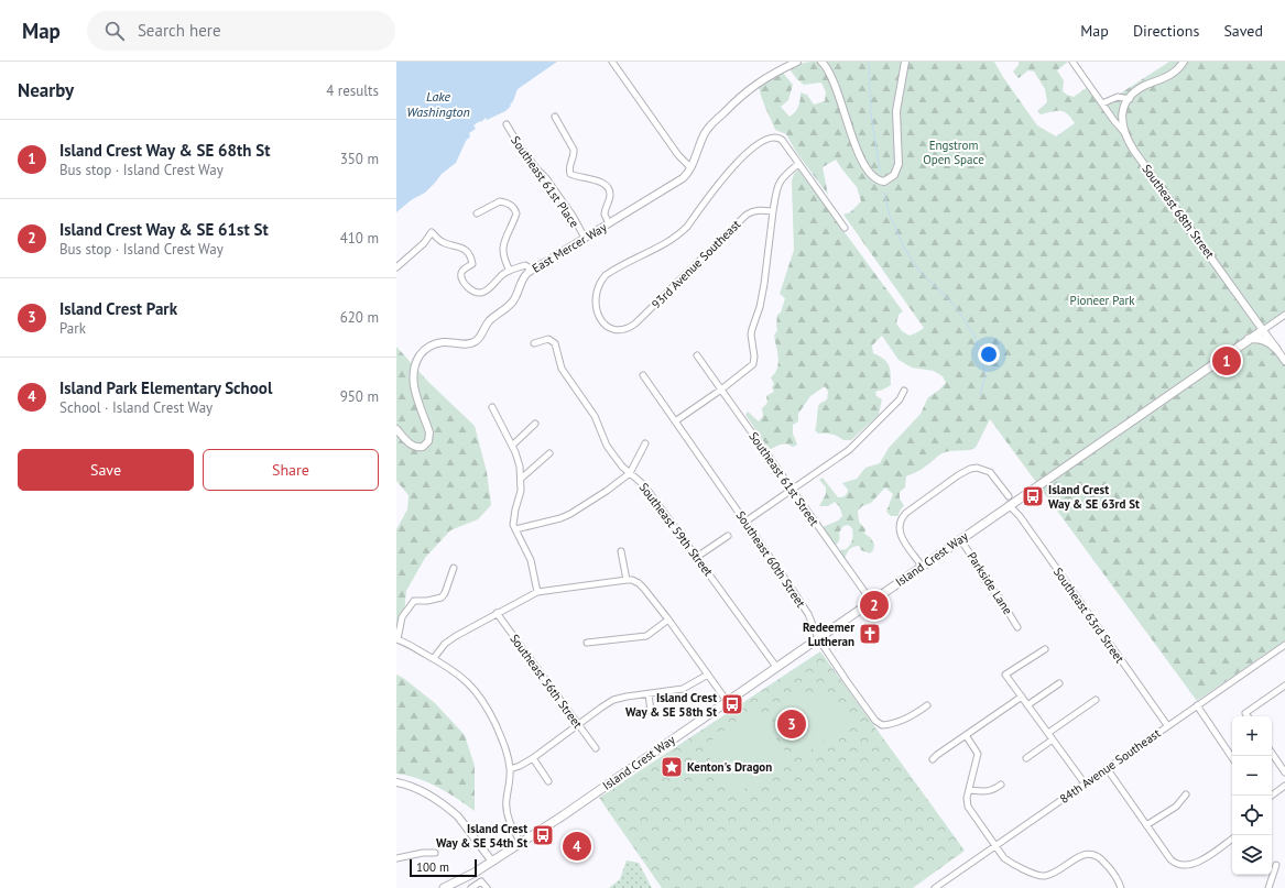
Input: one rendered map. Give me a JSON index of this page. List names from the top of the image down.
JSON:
{
  "streets": {
    "main road": ["Island Crest Way"],
    "street": [
      "Southeast 61st Place",
      "Southeast 68th Street",
      "East Mercer Way",
      "93rd Avenue Southeast",
      "Southeast 61st Street",
      "Southeast 59th Street",
      "Southeast 60th Street",
      "Parkside Lane",
      "Southeast 63rd Street",
      "Southeast 56th Street",
      "84th Avenue Southeast"
    ]
  },
  "crossings": [
    ["Southeast 61st Place", "East Mercer Way"],
    ["Southeast 68th Street", "Island Crest Way"],
    ["Southeast 61st Street", "Island Crest Way"],
    ["Southeast 59th Street", "Island Crest Way"],
    ["Southeast 60th Street", "Island Crest Way"],
    ["Island Crest Way", "Parkside Lane"],
    ["Island Crest Way", "Southeast 63rd Street"],
    ["Southeast 63rd Street", "84th Avenue Southeast"]
  ],
  "water": ["Lake Washington"],
  "parks": ["Engstrom Open Space", "Pioneer Park"],
  "places": {
    "bus stop": ["Island Crest Way & SE 63rd St", "Island Crest Way & SE 58th St", "Island Crest Way & SE 54th St"],
    "church": ["Redeemer Lutheran"],
    "place": ["Kenton's Dragon"]
  },
  "scale_bar": "100 m",
  "page": {
    "header": "Map",
    "search": "Search here",
    "nav": ["Map", "Directions", "Saved"],
    "heading": ["Nearby", "4 results"],
    "list": [
      {
        "mark": "1",
        "name": "Island Crest Way & SE 68th St",
        "note": "Bus stop · Island Crest Way",
        "value": "350 m"
      },
      {
        "mark": "2",
        "name": "Island Crest Way & SE 61st St",
        "note": "Bus stop · Island Crest Way",
        "value": "410 m"
      },
      {
        "mark": "3",
        "name": "Island Crest Park",
        "note": "Park",
        "value": "620 m"
      },
      {
        "mark": "4",
        "name": "Island Park Elementary School",
        "note": "School · Island Crest Way",
        "value": "950 m"
      }
    ],
    "pins": [
      "1",
      "2",
      "3",
      "4"
    ],
    "buttons": ["Save", "Share"],
    "map_buttons": ["+", "−"],
    "scale": "100 m"
  }
}
